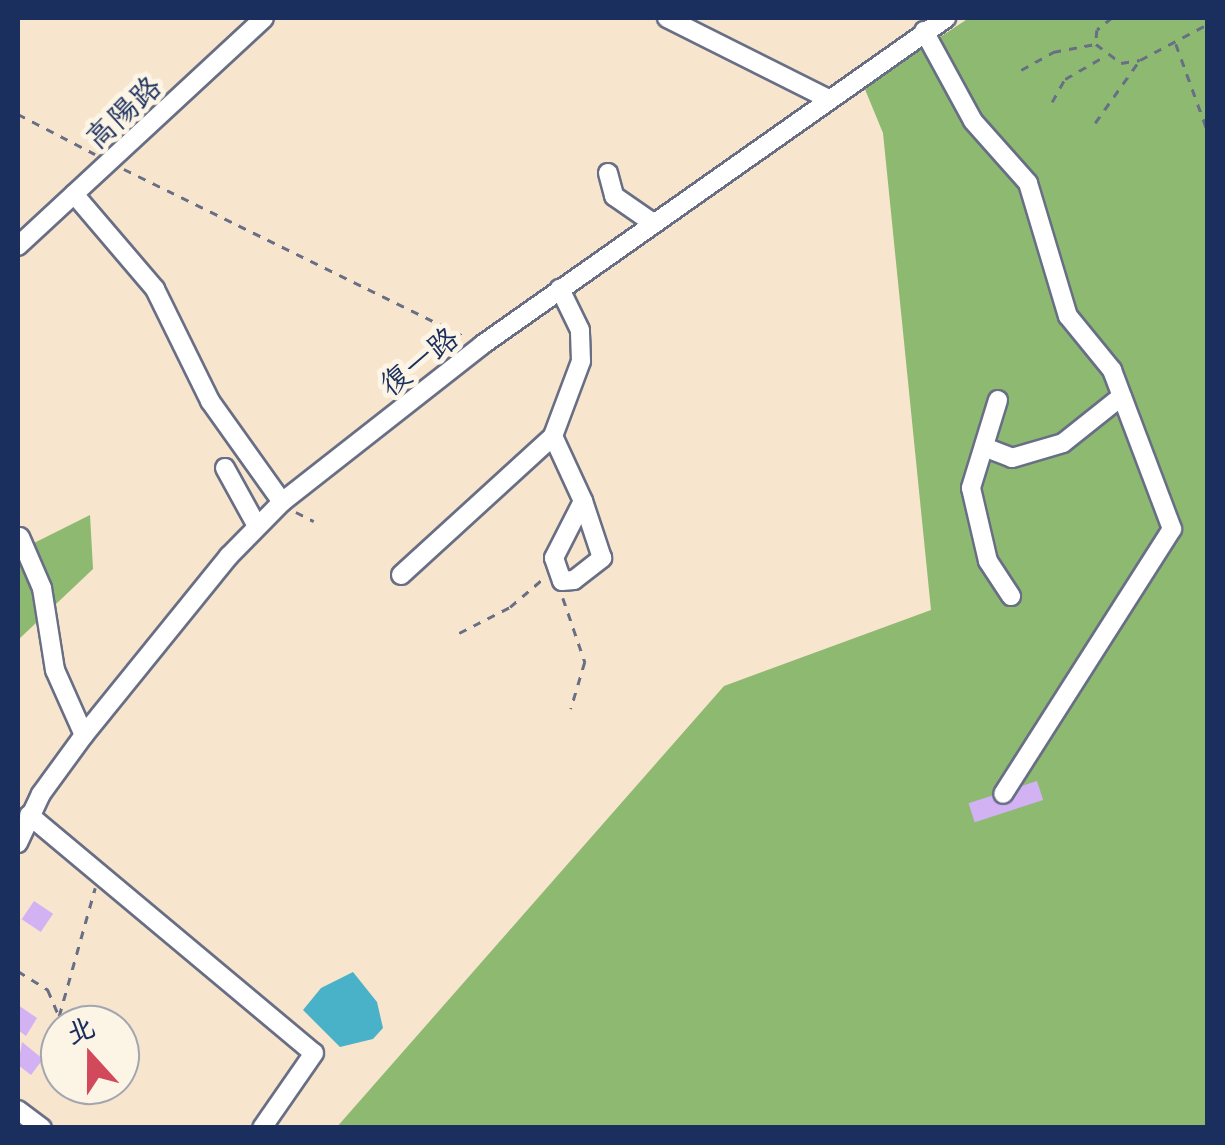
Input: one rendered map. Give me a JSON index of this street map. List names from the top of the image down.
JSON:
{
  "streets": {
    "street": ["高陽路", "復一路"]
  },
  "north": "top"
}
